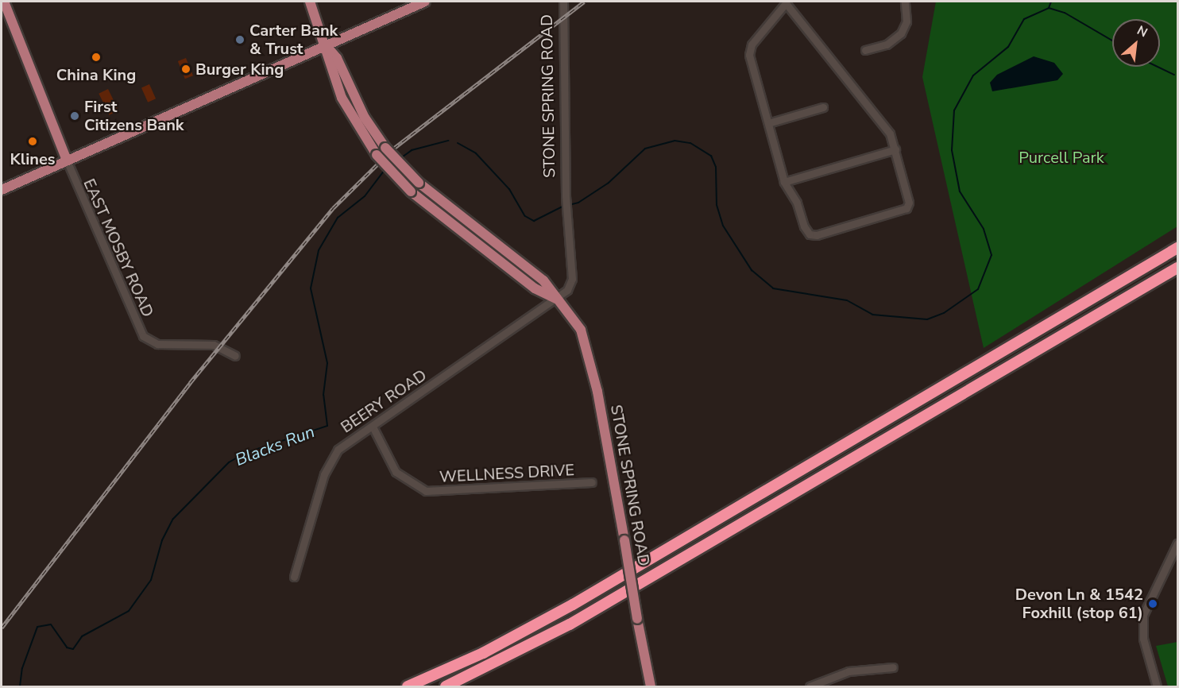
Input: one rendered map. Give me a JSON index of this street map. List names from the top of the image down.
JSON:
{
  "streets": {
    "main road": ["STONE SPRING ROAD"],
    "street": ["EAST MOSBY ROAD", "BEERY ROAD", "WELLNESS DRIVE"]
  },
  "crossings": [
    ["STONE SPRING ROAD", "BEERY ROAD"],
    ["BEERY ROAD", "WELLNESS DRIVE"]
  ],
  "water": ["Blacks Run"],
  "parks": ["Purcell Park"],
  "places": [
    "Carter Bank & Trust",
    "China King",
    "Burger King",
    "First Citizens Bank",
    "Klines",
    "Devon Ln & 1542 Foxhill (stop 61)"
  ],
  "north": "top right"
}
